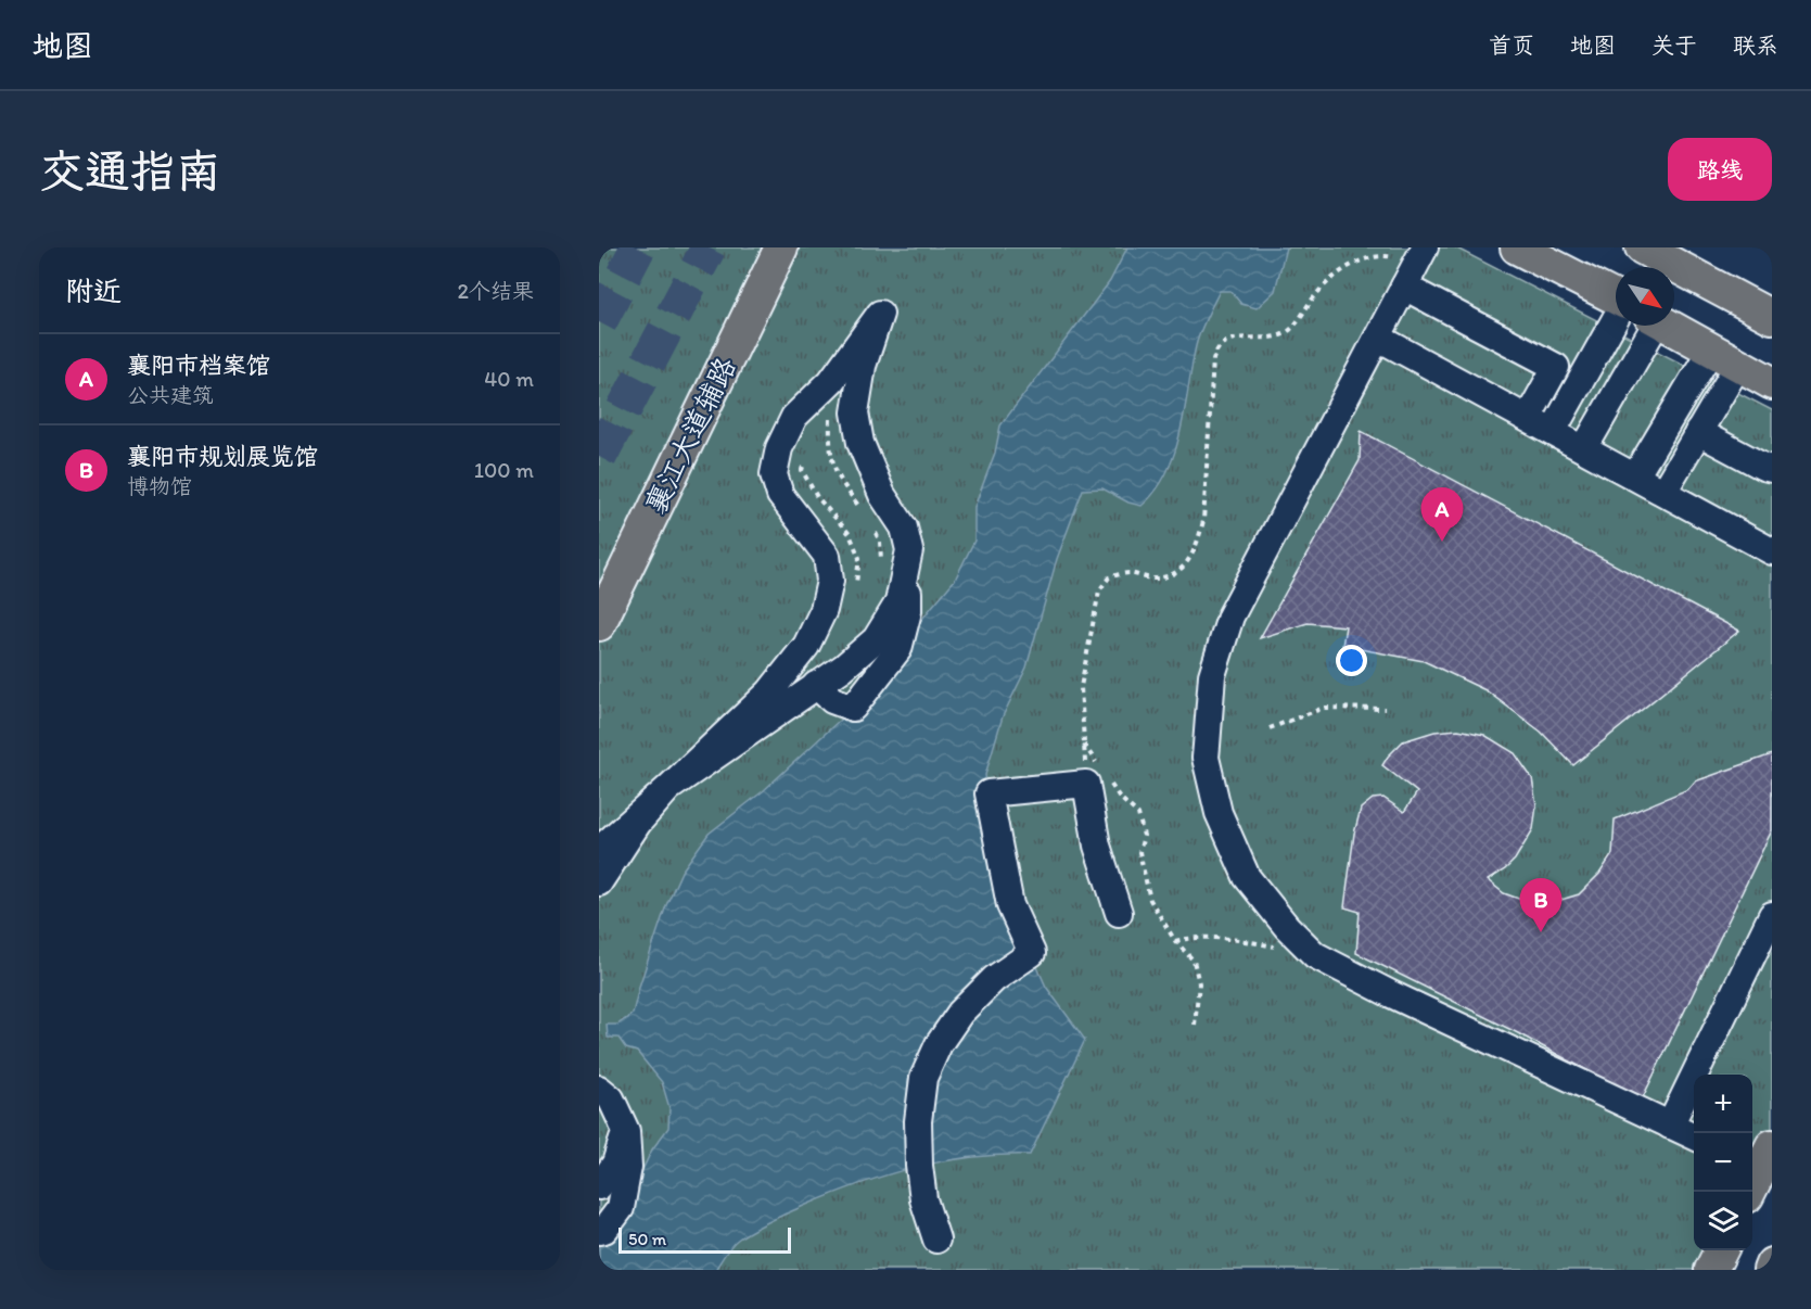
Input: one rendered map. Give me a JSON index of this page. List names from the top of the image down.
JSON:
{
  "streets": {
    "main road": ["襄江大道辅路"]
  },
  "scale_bar": "50 m",
  "north": "bottom right",
  "page": {
    "header": "地图",
    "nav": [
      "首页",
      "地图",
      "关于",
      "联系"
    ],
    "buttons": "路线",
    "title": "交通指南",
    "heading": ["附近", "2个结果"],
    "list": [
      {
        "mark": "A",
        "name": "襄阳市档案馆",
        "note": "公共建筑",
        "value": "40 m"
      },
      {
        "mark": "B",
        "name": "襄阳市规划展览馆",
        "note": "博物馆",
        "value": "100 m"
      }
    ],
    "pins": ["A", "B"],
    "map_buttons": ["+", "−"],
    "scale": "50 m"
  }
}
